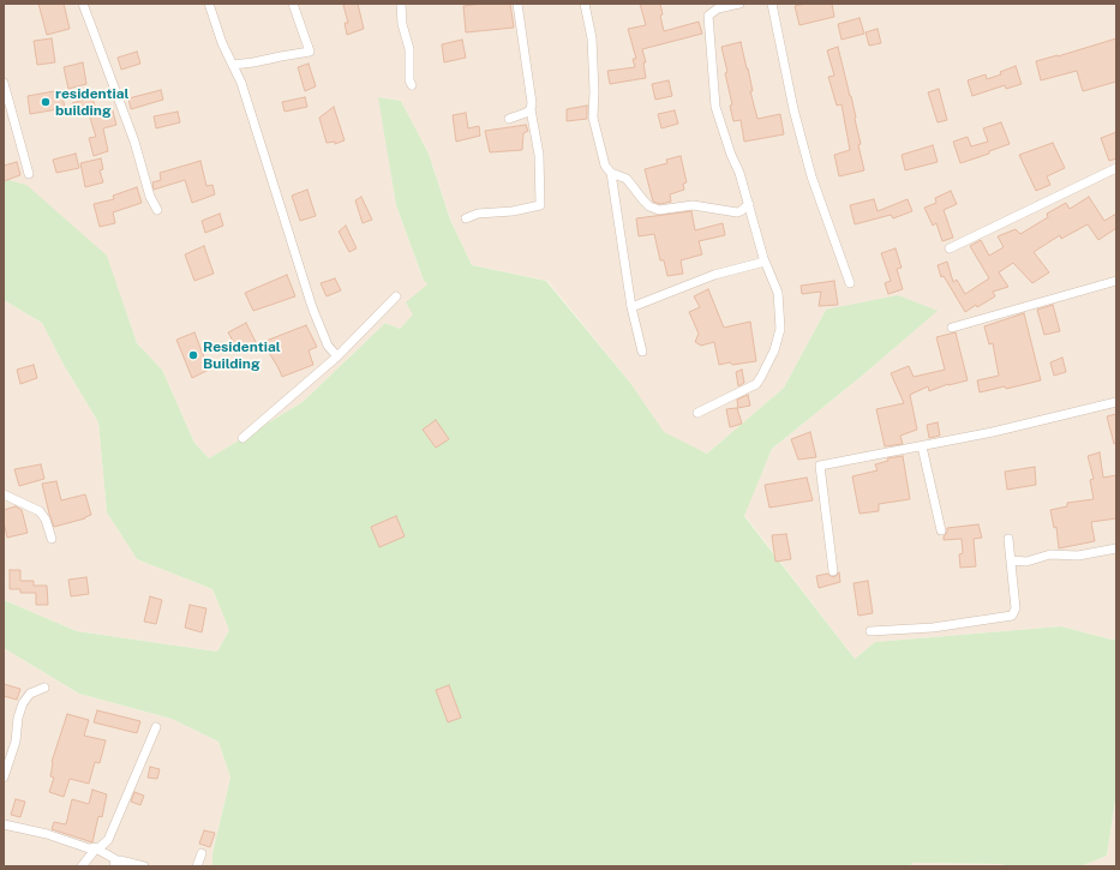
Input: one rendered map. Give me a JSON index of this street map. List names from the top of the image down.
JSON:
{
  "places": ["residential building", "Residential Building"]
}
